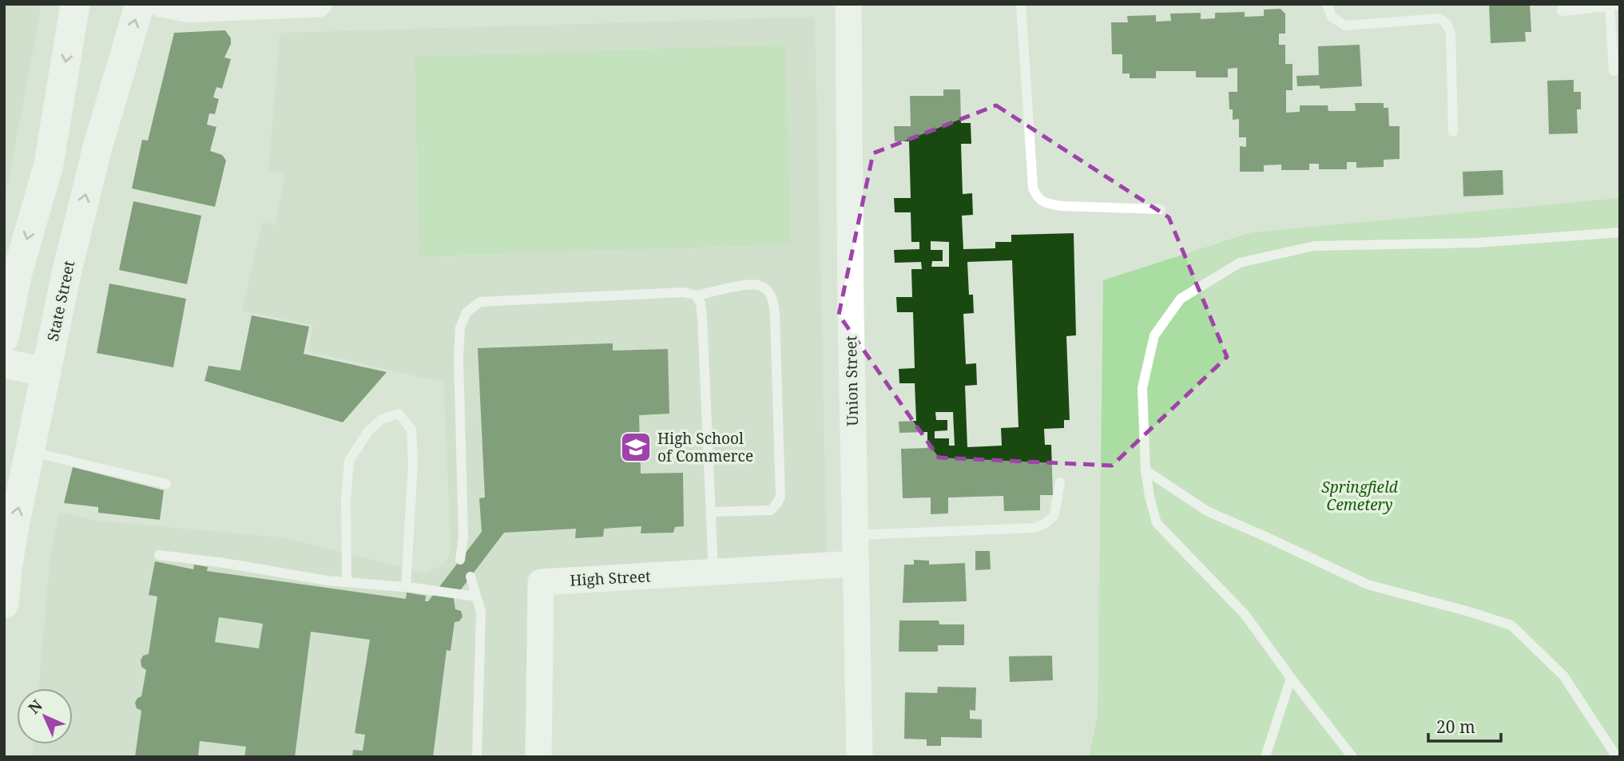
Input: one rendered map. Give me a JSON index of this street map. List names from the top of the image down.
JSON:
{
  "streets": {
    "main road": ["State Street"],
    "street": ["Union Street", "High Street"]
  },
  "crossings": [
    ["Union Street", "High Street"]
  ],
  "parks": ["Springfield Cemetery"],
  "places": {
    "school or university": ["High School of Commerce"]
  },
  "scale_bar": "20 m",
  "north": "top left"
}
